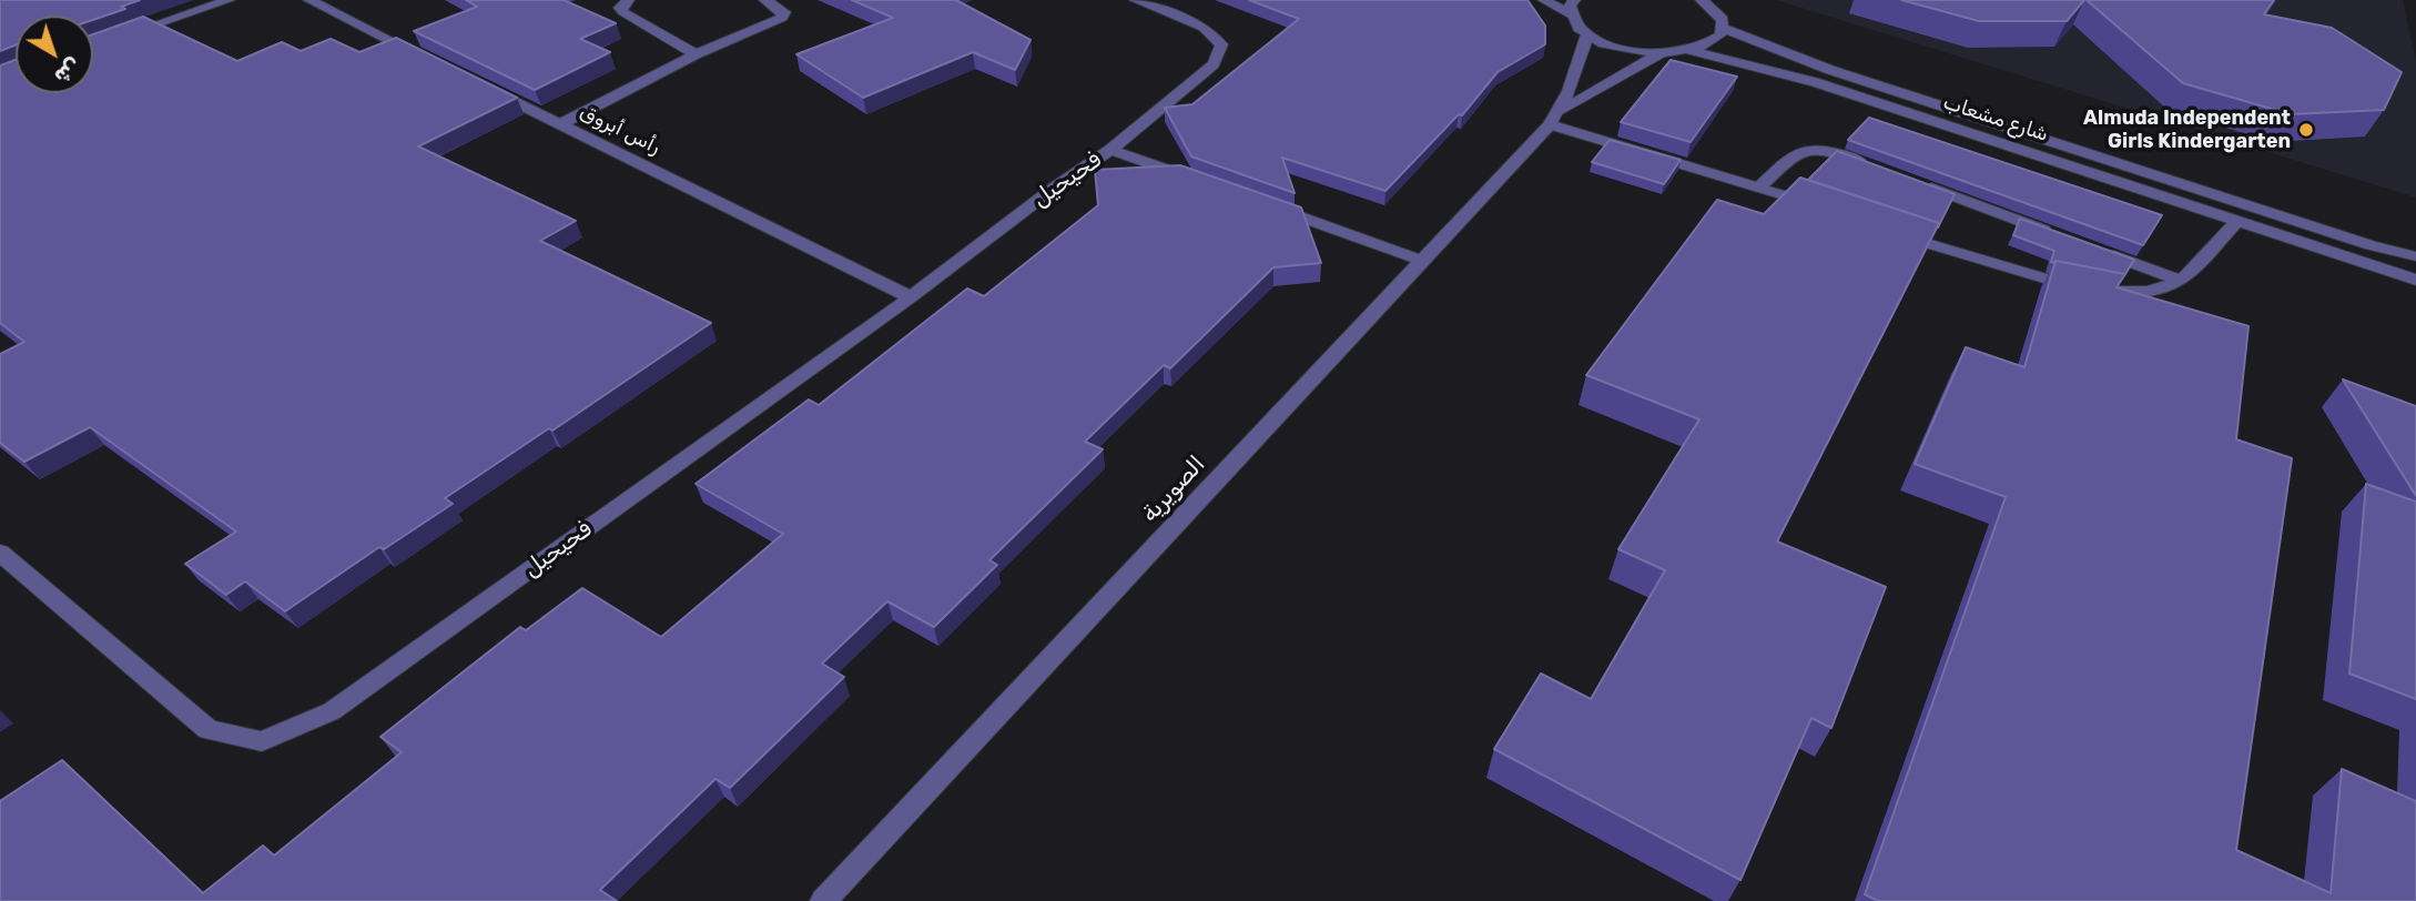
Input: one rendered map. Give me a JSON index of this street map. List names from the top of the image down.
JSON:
{
  "streets": {
    "street": [
      "شارع مشعاب",
      "رأس أبروق",
      "فحيحيل",
      "الصويرية"
    ]
  },
  "crossings": [
    ["رأس أبروق", "فحيحيل"]
  ],
  "places": ["Almuda Independent Girls Kindergarten"],
  "north": "bottom right"
}
